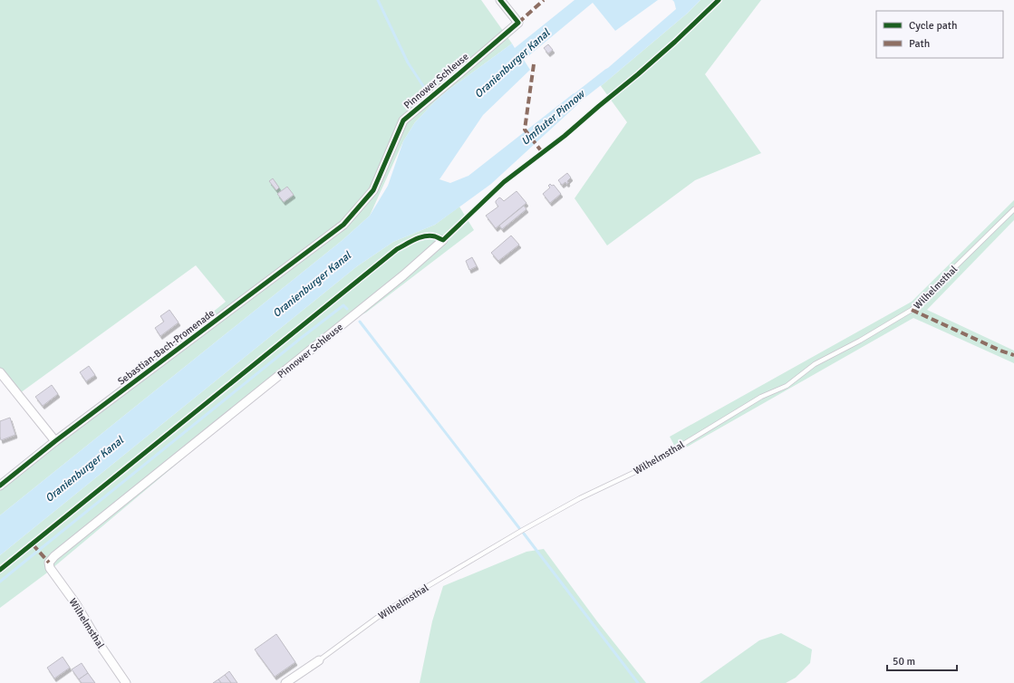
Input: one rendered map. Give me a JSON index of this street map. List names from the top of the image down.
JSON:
{
  "streets": {
    "street": ["Pinnower Schleuse", "Wilhelmsthal", "Sebastian-Bach-Promenade"]
  },
  "crossings": [
    ["Pinnower Schleuse", "Wilhelmsthal"],
    ["Pinnower Schleuse", "Sebastian-Bach-Promenade"]
  ],
  "water": ["Oranienburger Kanal", "Umfluter Pinnow"],
  "legend": ["Cycle path", "Path"],
  "scale_bar": "50 m"
}
